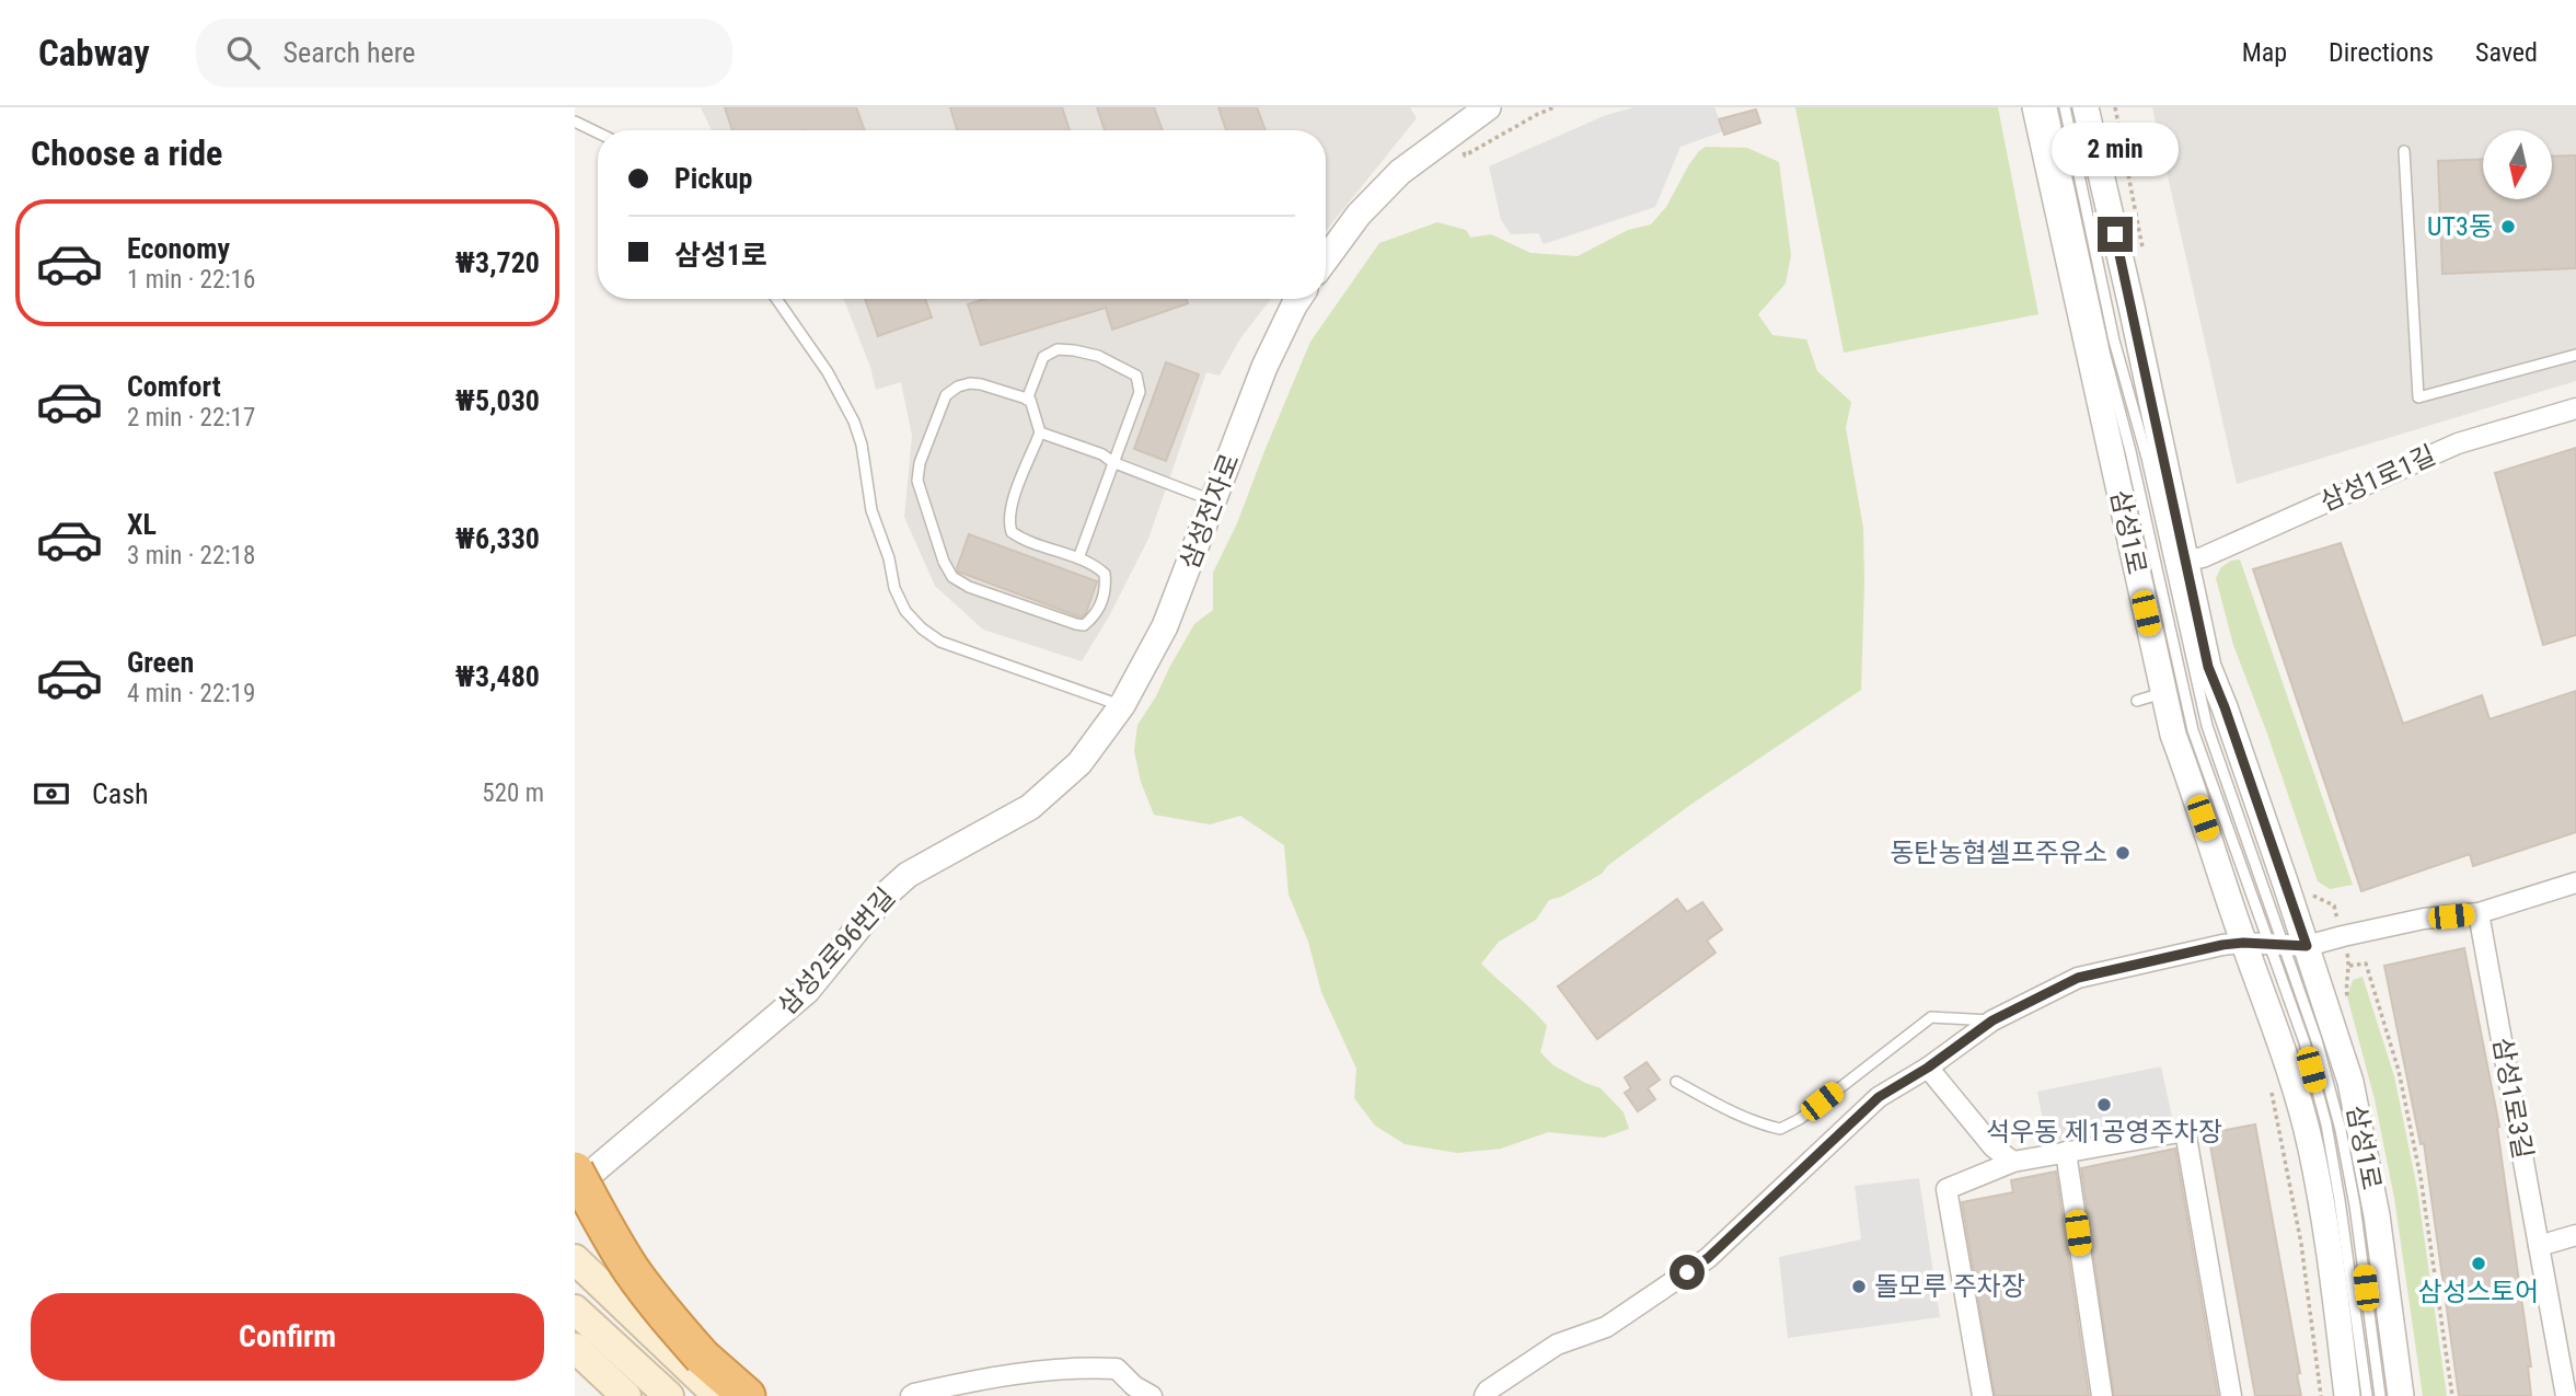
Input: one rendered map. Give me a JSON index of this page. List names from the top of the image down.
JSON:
{
  "streets": {
    "street": [
      "삼성1로1길",
      "삼성전자로",
      "삼성1로",
      "삼성2로96번길",
      "삼성1로3길"
    ]
  },
  "crossings": [
    ["삼성1로1길", "삼성1로"],
    ["삼성전자로", "삼성2로96번길"]
  ],
  "places": [
    "UT3동",
    "동탄농협셀프주유소",
    "석우동 제1공영주차장",
    "삼성스토어",
    "돌모루 주차장"
  ],
  "north": "bottom",
  "page": {
    "header": "Cabway",
    "search": "Search here",
    "nav": ["Map", "Directions", "Saved"],
    "heading": "Choose a ride",
    "bubble": "2 min",
    "banner": ["Pickup", "삼성1로"],
    "list": [
      {
        "name": "Economy",
        "note": "1 min · 22:16",
        "value": "₩3,720"
      },
      {
        "name": "Comfort",
        "note": "2 min · 22:17",
        "value": "₩5,030"
      },
      {
        "name": "XL",
        "note": "3 min · 22:18",
        "value": "₩6,330"
      },
      {
        "name": "Green",
        "note": "4 min · 22:19",
        "value": "₩3,480"
      }
    ],
    "pay": ["Cash", "520 m"],
    "buttons": "Confirm"
  }
}
